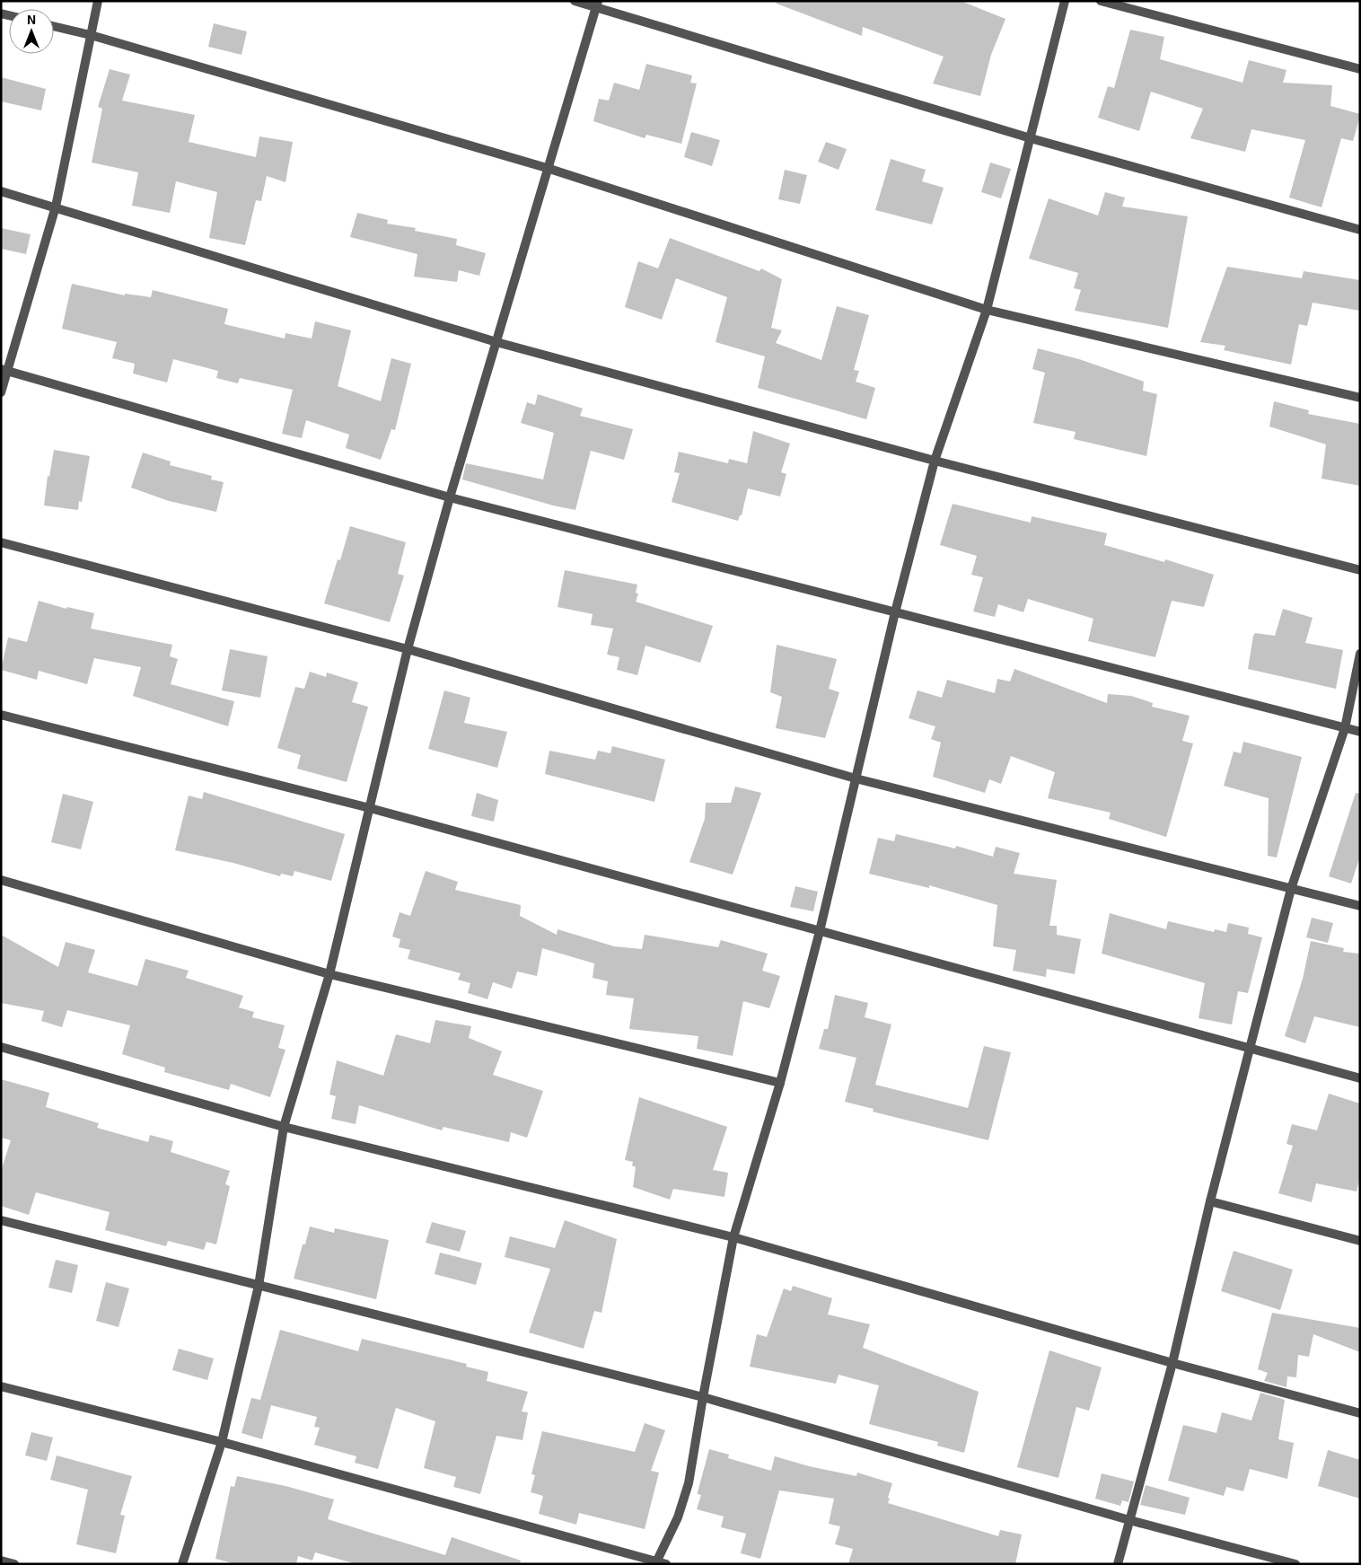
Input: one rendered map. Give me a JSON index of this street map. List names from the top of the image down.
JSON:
{
  "north": "top"
}
